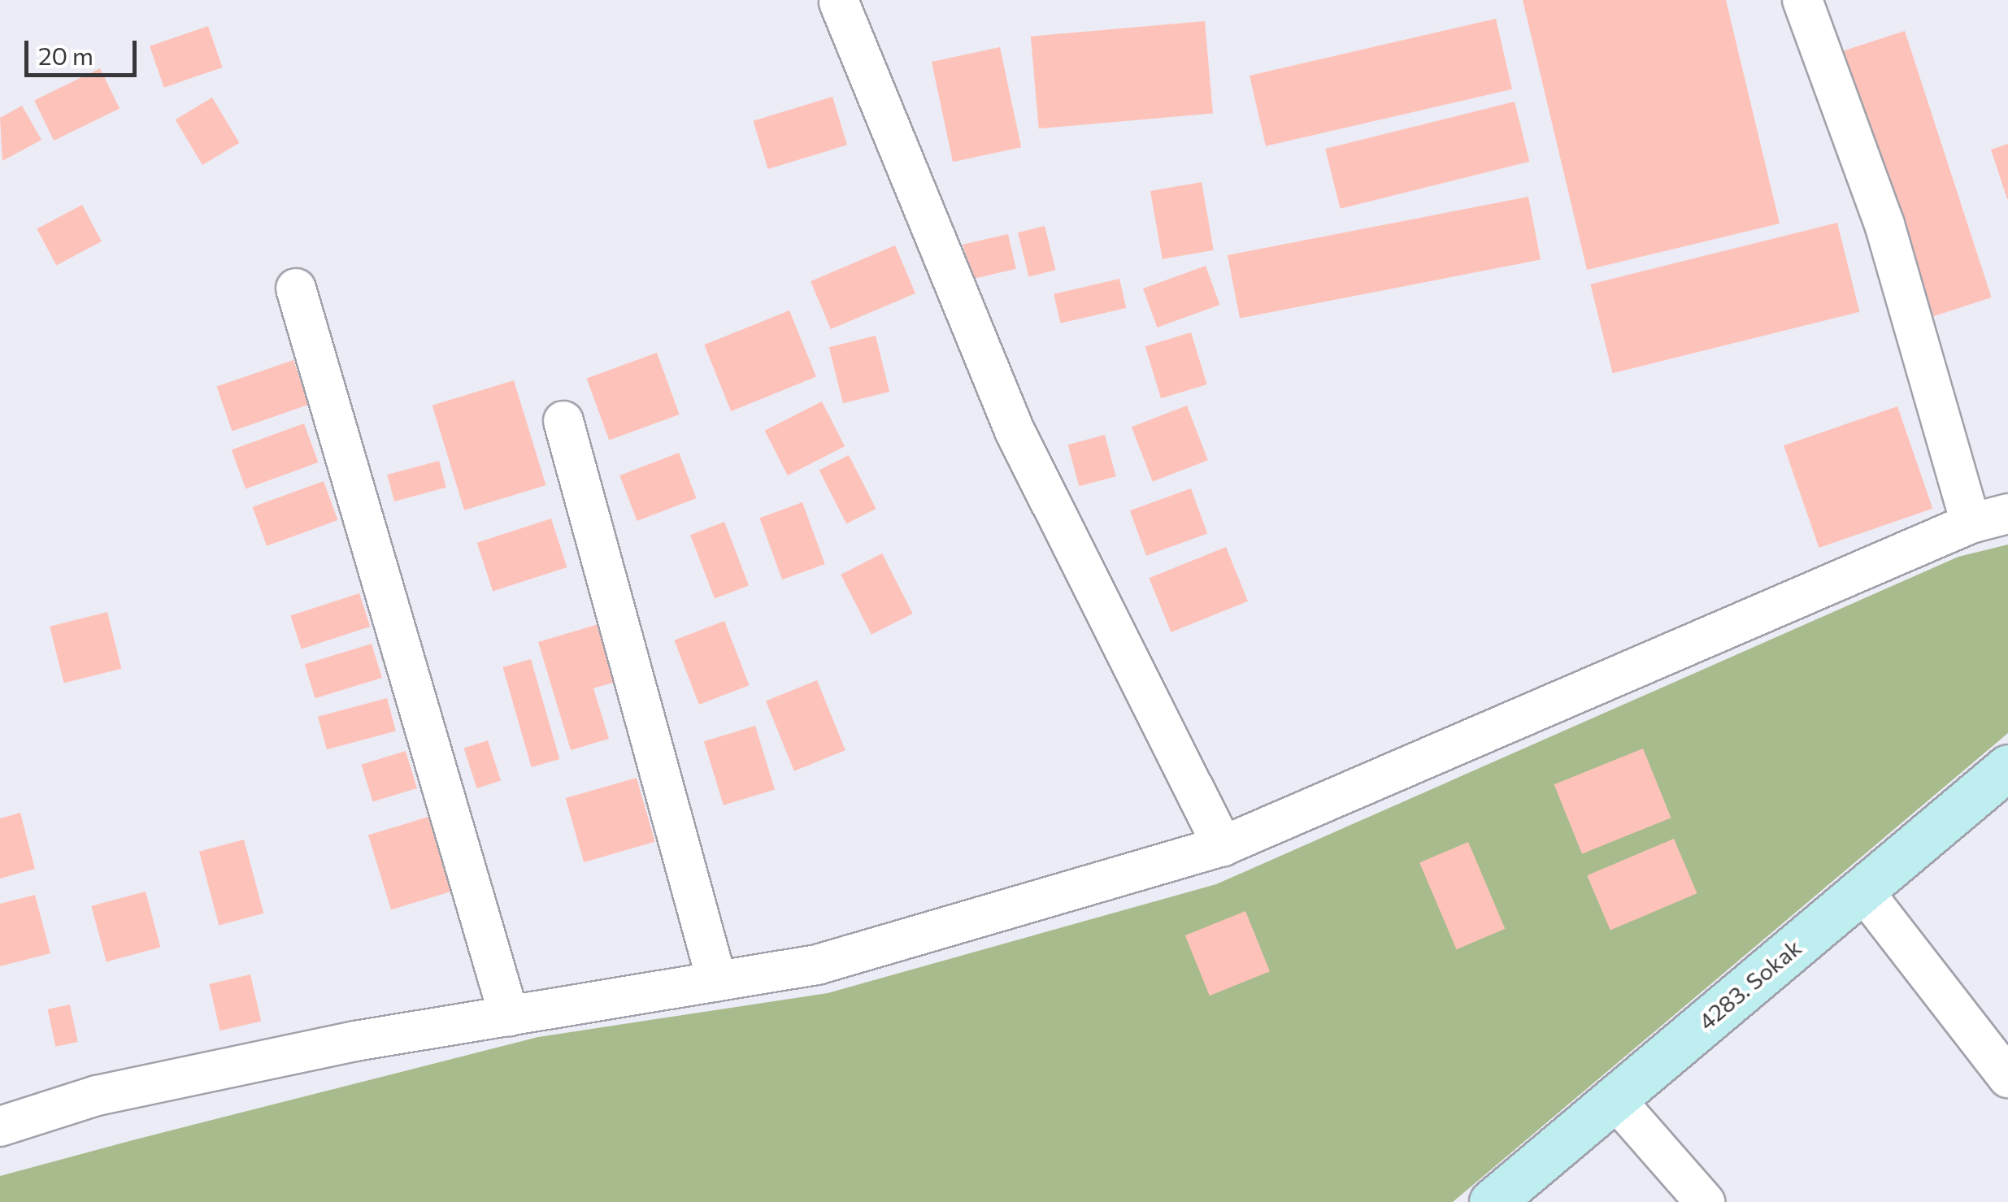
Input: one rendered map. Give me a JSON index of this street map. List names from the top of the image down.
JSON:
{
  "streets": {
    "street": ["4283. Sokak"]
  },
  "scale_bar": "20 m"
}
